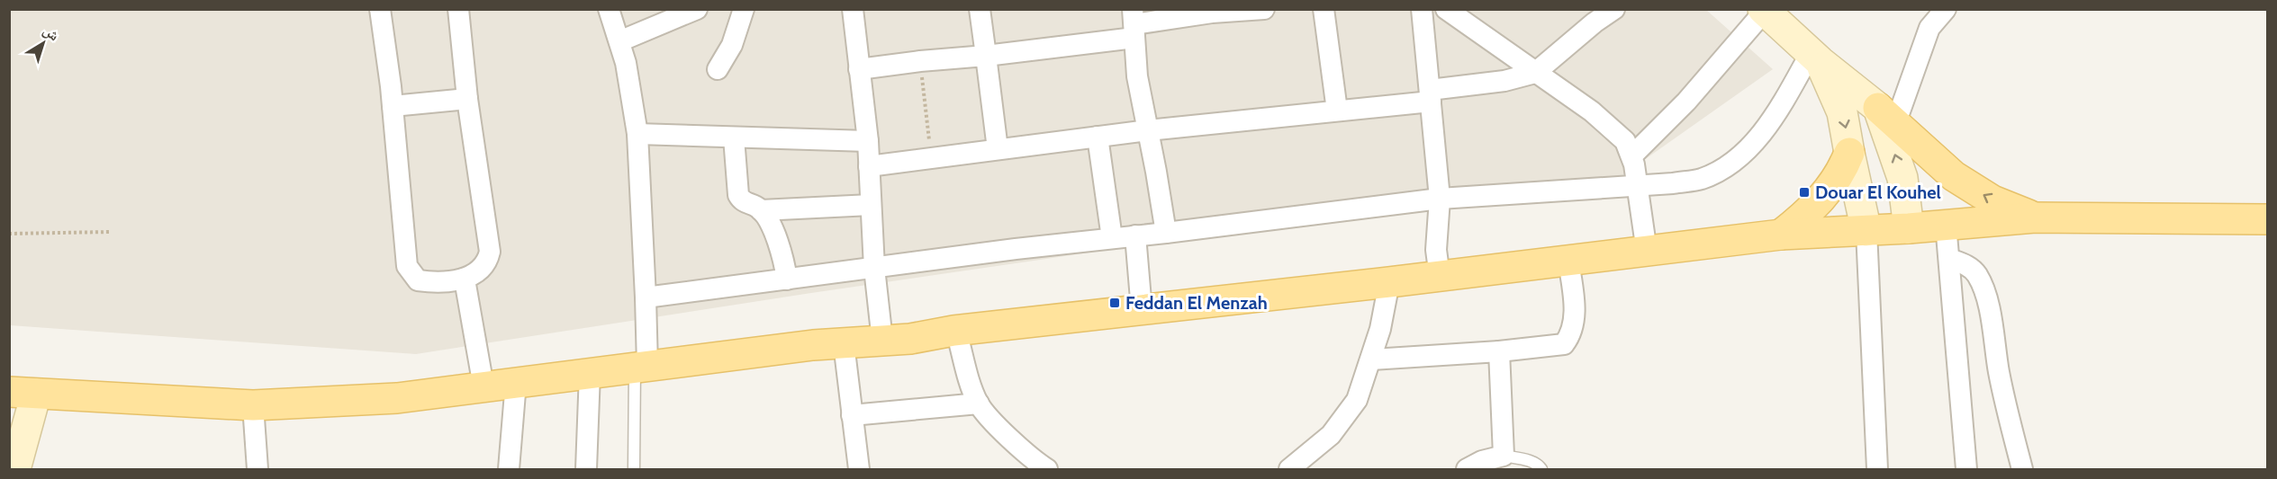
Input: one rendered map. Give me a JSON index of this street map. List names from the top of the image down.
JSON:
{
  "places": {
    "transit": ["Douar El Kouhel", "Feddan El Menzah"]
  },
  "north": "top right"
}
